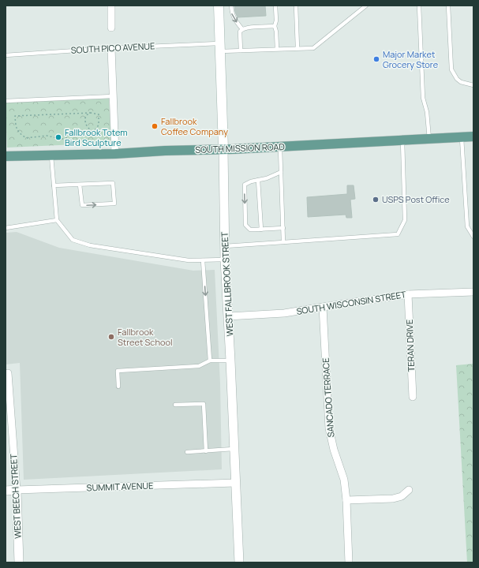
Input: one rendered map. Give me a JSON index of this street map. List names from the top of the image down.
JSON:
{
  "streets": {
    "main road": ["SOUTH MISSION ROAD", "WEST FALLBROOK STREET"],
    "street": [
      "SOUTH WISCONSIN STREET",
      "TERAN DRIVE",
      "SANCADO TERRACE",
      "SUMMIT AVENUE",
      "WEST BEECH STREET"
    ],
    "lane": ["SOUTH PICO AVENUE"]
  },
  "crossings": [
    ["SOUTH PICO AVENUE", "WEST FALLBROOK STREET"],
    ["SOUTH MISSION ROAD", "WEST FALLBROOK STREET"],
    ["WEST FALLBROOK STREET", "SOUTH WISCONSIN STREET"],
    ["WEST FALLBROOK STREET", "SUMMIT AVENUE"],
    ["SOUTH WISCONSIN STREET", "TERAN DRIVE"],
    ["SOUTH WISCONSIN STREET", "SANCADO TERRACE"],
    ["SUMMIT AVENUE", "WEST BEECH STREET"]
  ],
  "places": [
    "Major Market Grocery Store",
    "Fallbrook Coffee Company",
    "Fallbrook Totem Bird Sculpture",
    "USPS Post Office",
    "Fallbrook Street School"
  ]
}
